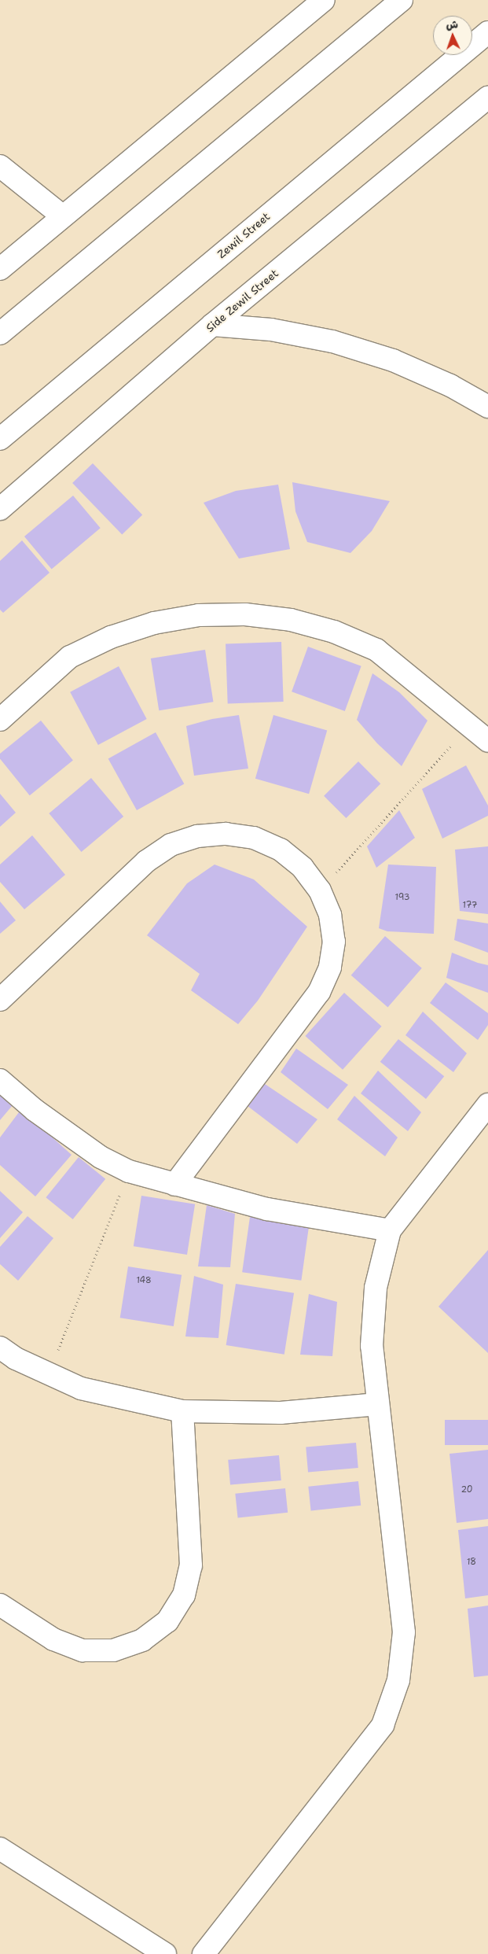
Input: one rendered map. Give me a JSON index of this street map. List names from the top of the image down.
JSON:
{
  "streets": {
    "street": ["Zewil Street", "Side Zewil Street"]
  },
  "house_numbers": [
    "193",
    "177",
    "148",
    "20",
    "18"
  ],
  "north": "top"
}
